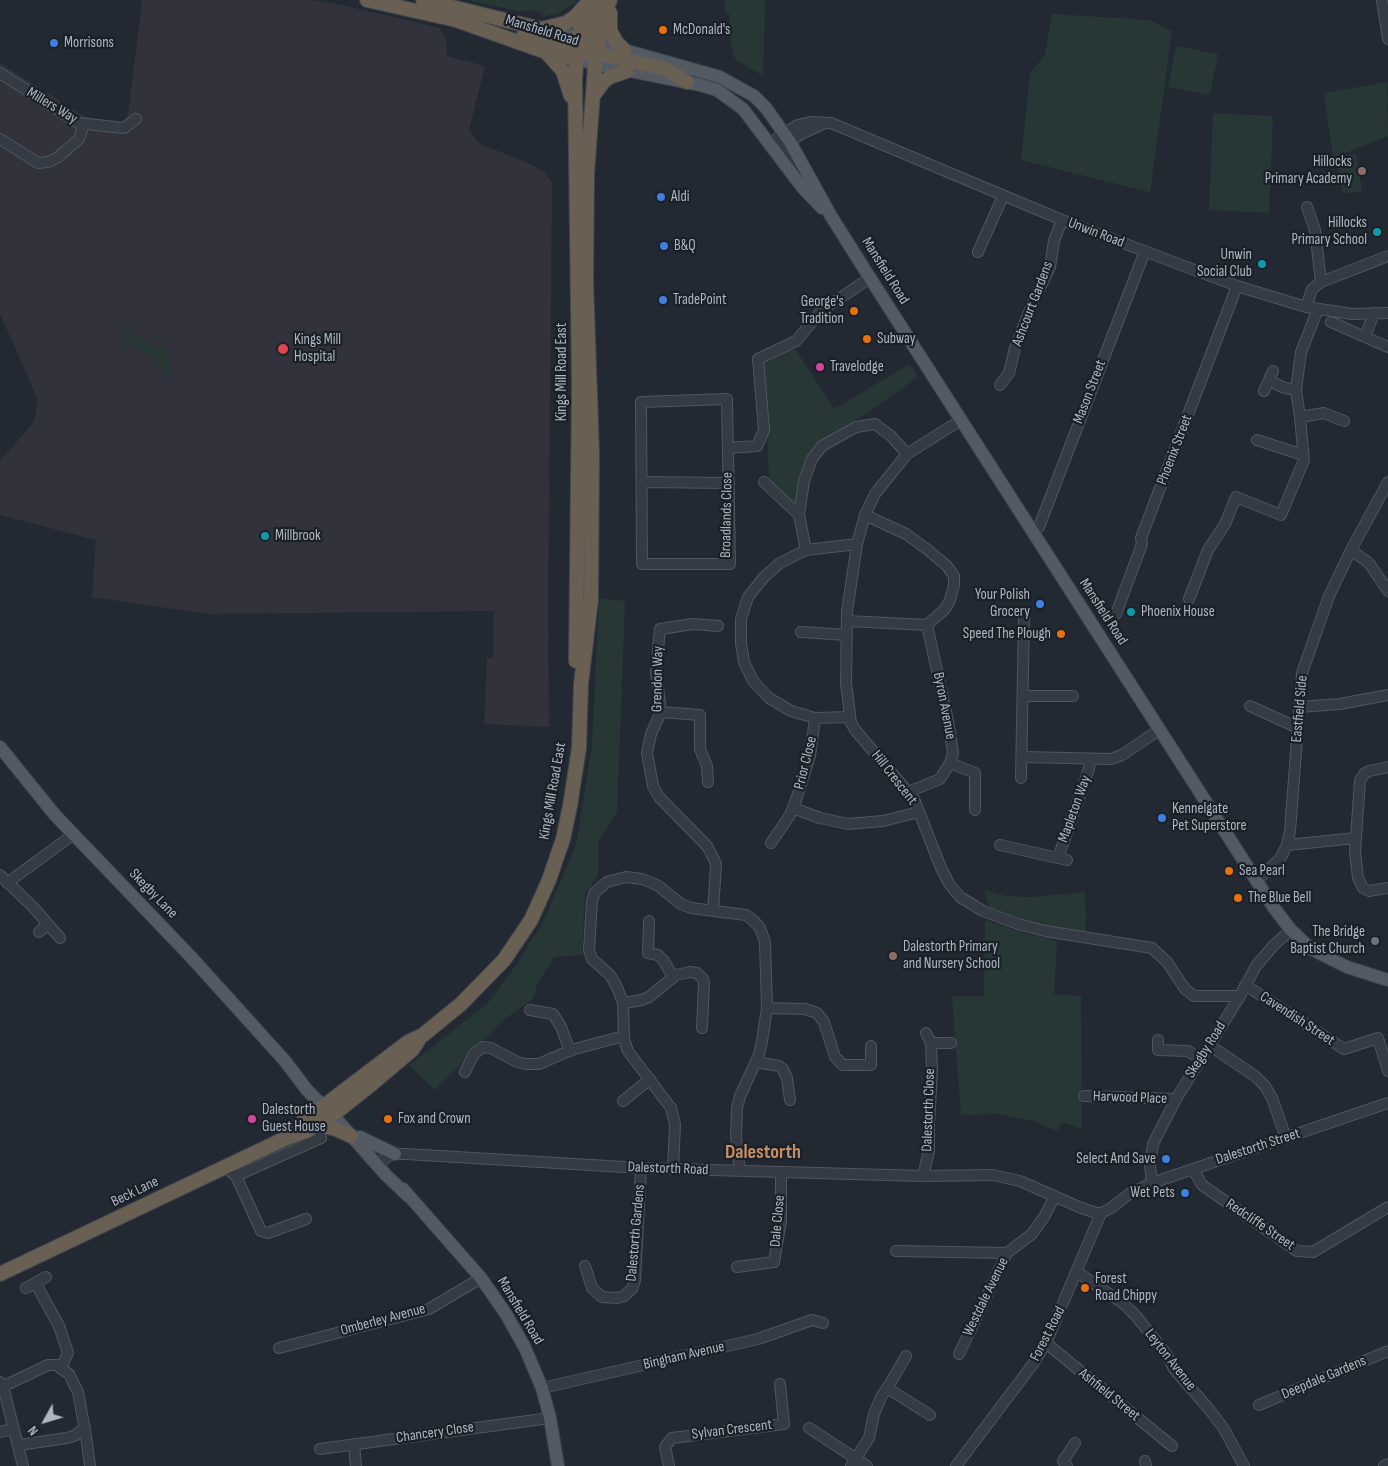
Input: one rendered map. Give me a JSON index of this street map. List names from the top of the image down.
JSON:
{
  "streets": {
    "highway": ["Mansfield Road", "Kings Mill Road East", "Beck Lane"],
    "main road": ["Skegby Lane"],
    "street": [
      "Millers Way",
      "Unwin Road",
      "Ashcourt Gardens",
      "Mason Street",
      "Phoenix Street",
      "Broadlands Close",
      "Grendon Way",
      "Byron Avenue",
      "Eastfield Side",
      "Prior Close",
      "Hill Crescent",
      "Mapleton Way",
      "Cavendish Street",
      "Skegby Road",
      "Harwood Place",
      "Dalestorth Close",
      "Dalestorth Street",
      "Dalestorth Road",
      "Dale Close",
      "Redcliffe Street",
      "Dalestorth Gardens",
      "Westdale Avenue",
      "Omberley Avenue",
      "Forest Road",
      "Bingham Avenue",
      "Leyton Avenue",
      "Deepdale Gardens",
      "Ashfield Street",
      "Sylvan Crescent",
      "Chancery Close"
    ]
  },
  "crossings": [
    ["Mansfield Road", "Unwin Road"],
    ["Mansfield Road", "Kings Mill Road East"],
    ["Mansfield Road", "Mason Street"],
    ["Mansfield Road", "Eastfield Side"],
    ["Mansfield Road", "Hill Crescent"],
    ["Mansfield Road", "Skegby Lane"],
    ["Mansfield Road", "Skegby Road"],
    ["Mansfield Road", "Dalestorth Road"],
    ["Mansfield Road", "Beck Lane"],
    ["Mansfield Road", "Omberley Avenue"],
    ["Mansfield Road", "Bingham Avenue"],
    ["Mansfield Road", "Chancery Close"],
    ["Unwin Road", "Ashcourt Gardens"],
    ["Unwin Road", "Mason Street"],
    ["Unwin Road", "Phoenix Street"],
    ["Kings Mill Road East", "Skegby Lane"],
    ["Kings Mill Road East", "Beck Lane"],
    ["Prior Close", "Hill Crescent"],
    ["Hill Crescent", "Skegby Road"],
    ["Skegby Lane", "Beck Lane"],
    ["Cavendish Street", "Skegby Road"],
    ["Skegby Road", "Harwood Place"],
    ["Skegby Road", "Dalestorth Street"],
    ["Dalestorth Close", "Dalestorth Road"],
    ["Dalestorth Street", "Dalestorth Road"],
    ["Dalestorth Street", "Redcliffe Street"],
    ["Dalestorth Street", "Forest Road"],
    ["Dalestorth Road", "Dale Close"],
    ["Dalestorth Road", "Dalestorth Gardens"],
    ["Dalestorth Road", "Westdale Avenue"],
    ["Dalestorth Road", "Forest Road"],
    ["Forest Road", "Leyton Avenue"],
    ["Forest Road", "Ashfield Street"]
  ],
  "districts": ["Dalestorth"],
  "places": [
    "McDonald's",
    "Morrisons",
    "Hillocks Primary Academy",
    "Aldi",
    "Hillocks Primary School",
    "B&Q",
    "Unwin Social Club",
    "TradePoint",
    "George's Tradition",
    "Subway",
    "Kings Mill Hospital",
    "Travelodge",
    "Millbrook",
    "Your Polish Grocery",
    "Phoenix House",
    "Speed The Plough",
    "Kennelgate Pet Superstore",
    "Sea Pearl",
    "The Blue Bell",
    "The Bridge Baptist Church",
    "Dalestorth Primary and Nursery School",
    "Dalestorth Guest House",
    "Fox and Crown",
    "Select And Save",
    "Wet Pets",
    "Forest Road Chippy"
  ],
  "north": "bottom left"
}
